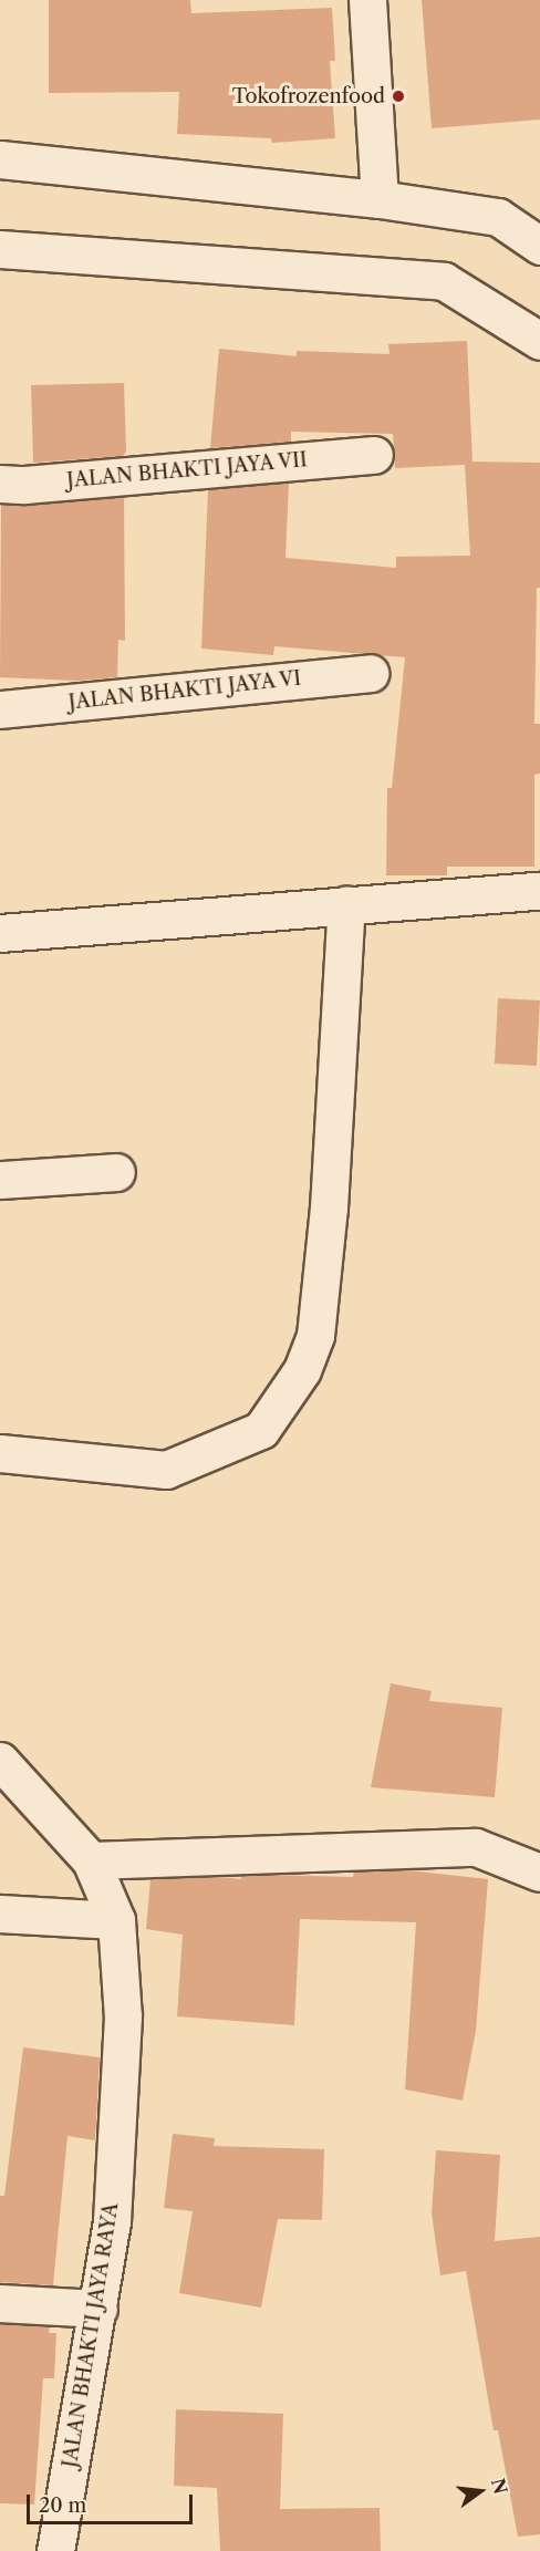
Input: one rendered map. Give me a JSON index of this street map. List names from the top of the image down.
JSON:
{
  "streets": {
    "street": ["JALAN BHAKTI JAYA VII", "JALAN BHAKTI JAYA VI", "JALAN BHAKTI JAYA RAYA"]
  },
  "places": ["Tokofrozenfood"],
  "scale_bar": "20 m",
  "north": "right"
}
